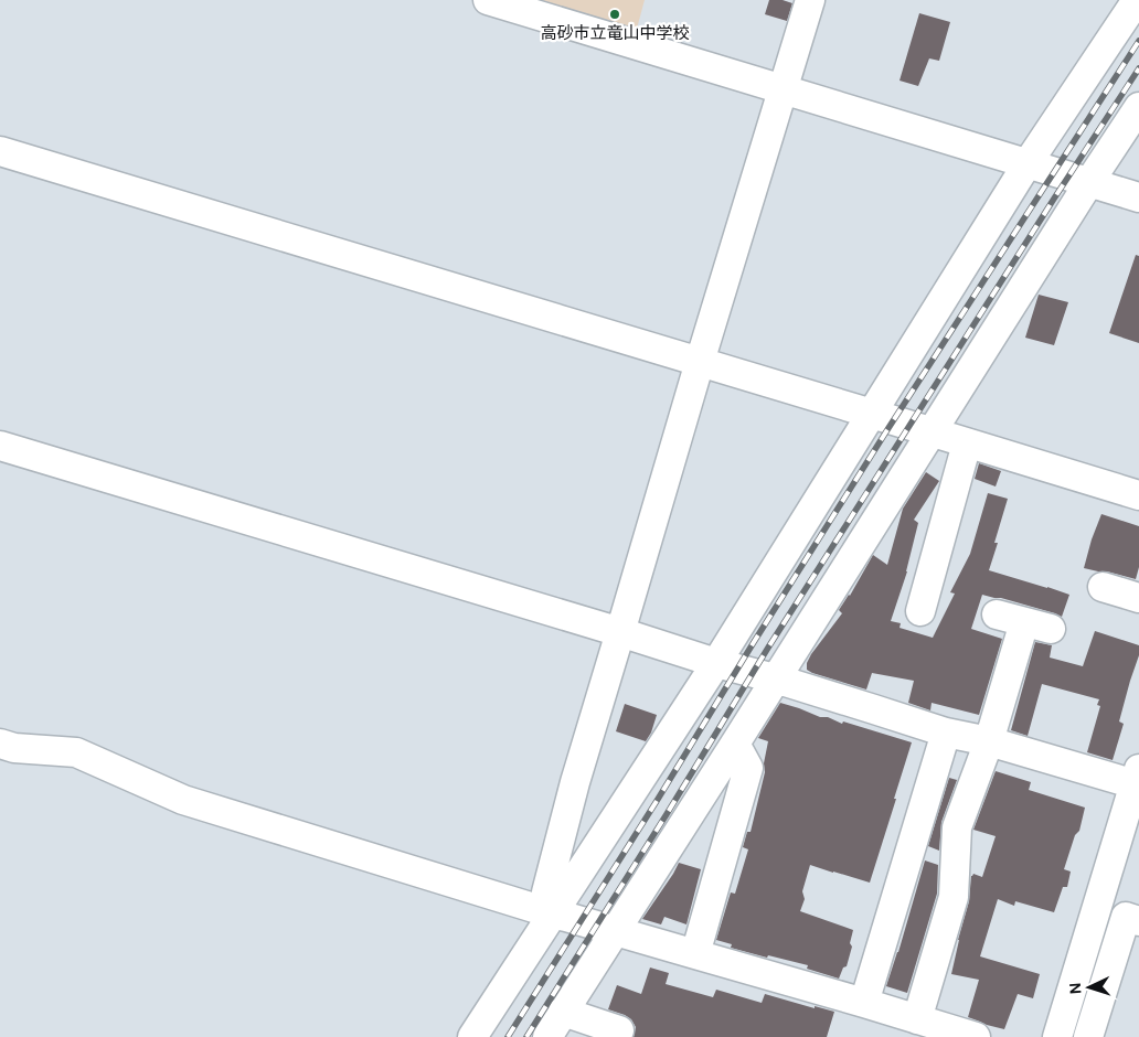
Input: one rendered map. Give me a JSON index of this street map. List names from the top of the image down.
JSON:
{
  "places": ["高砂市立竜山中学校"],
  "north": "left"
}
